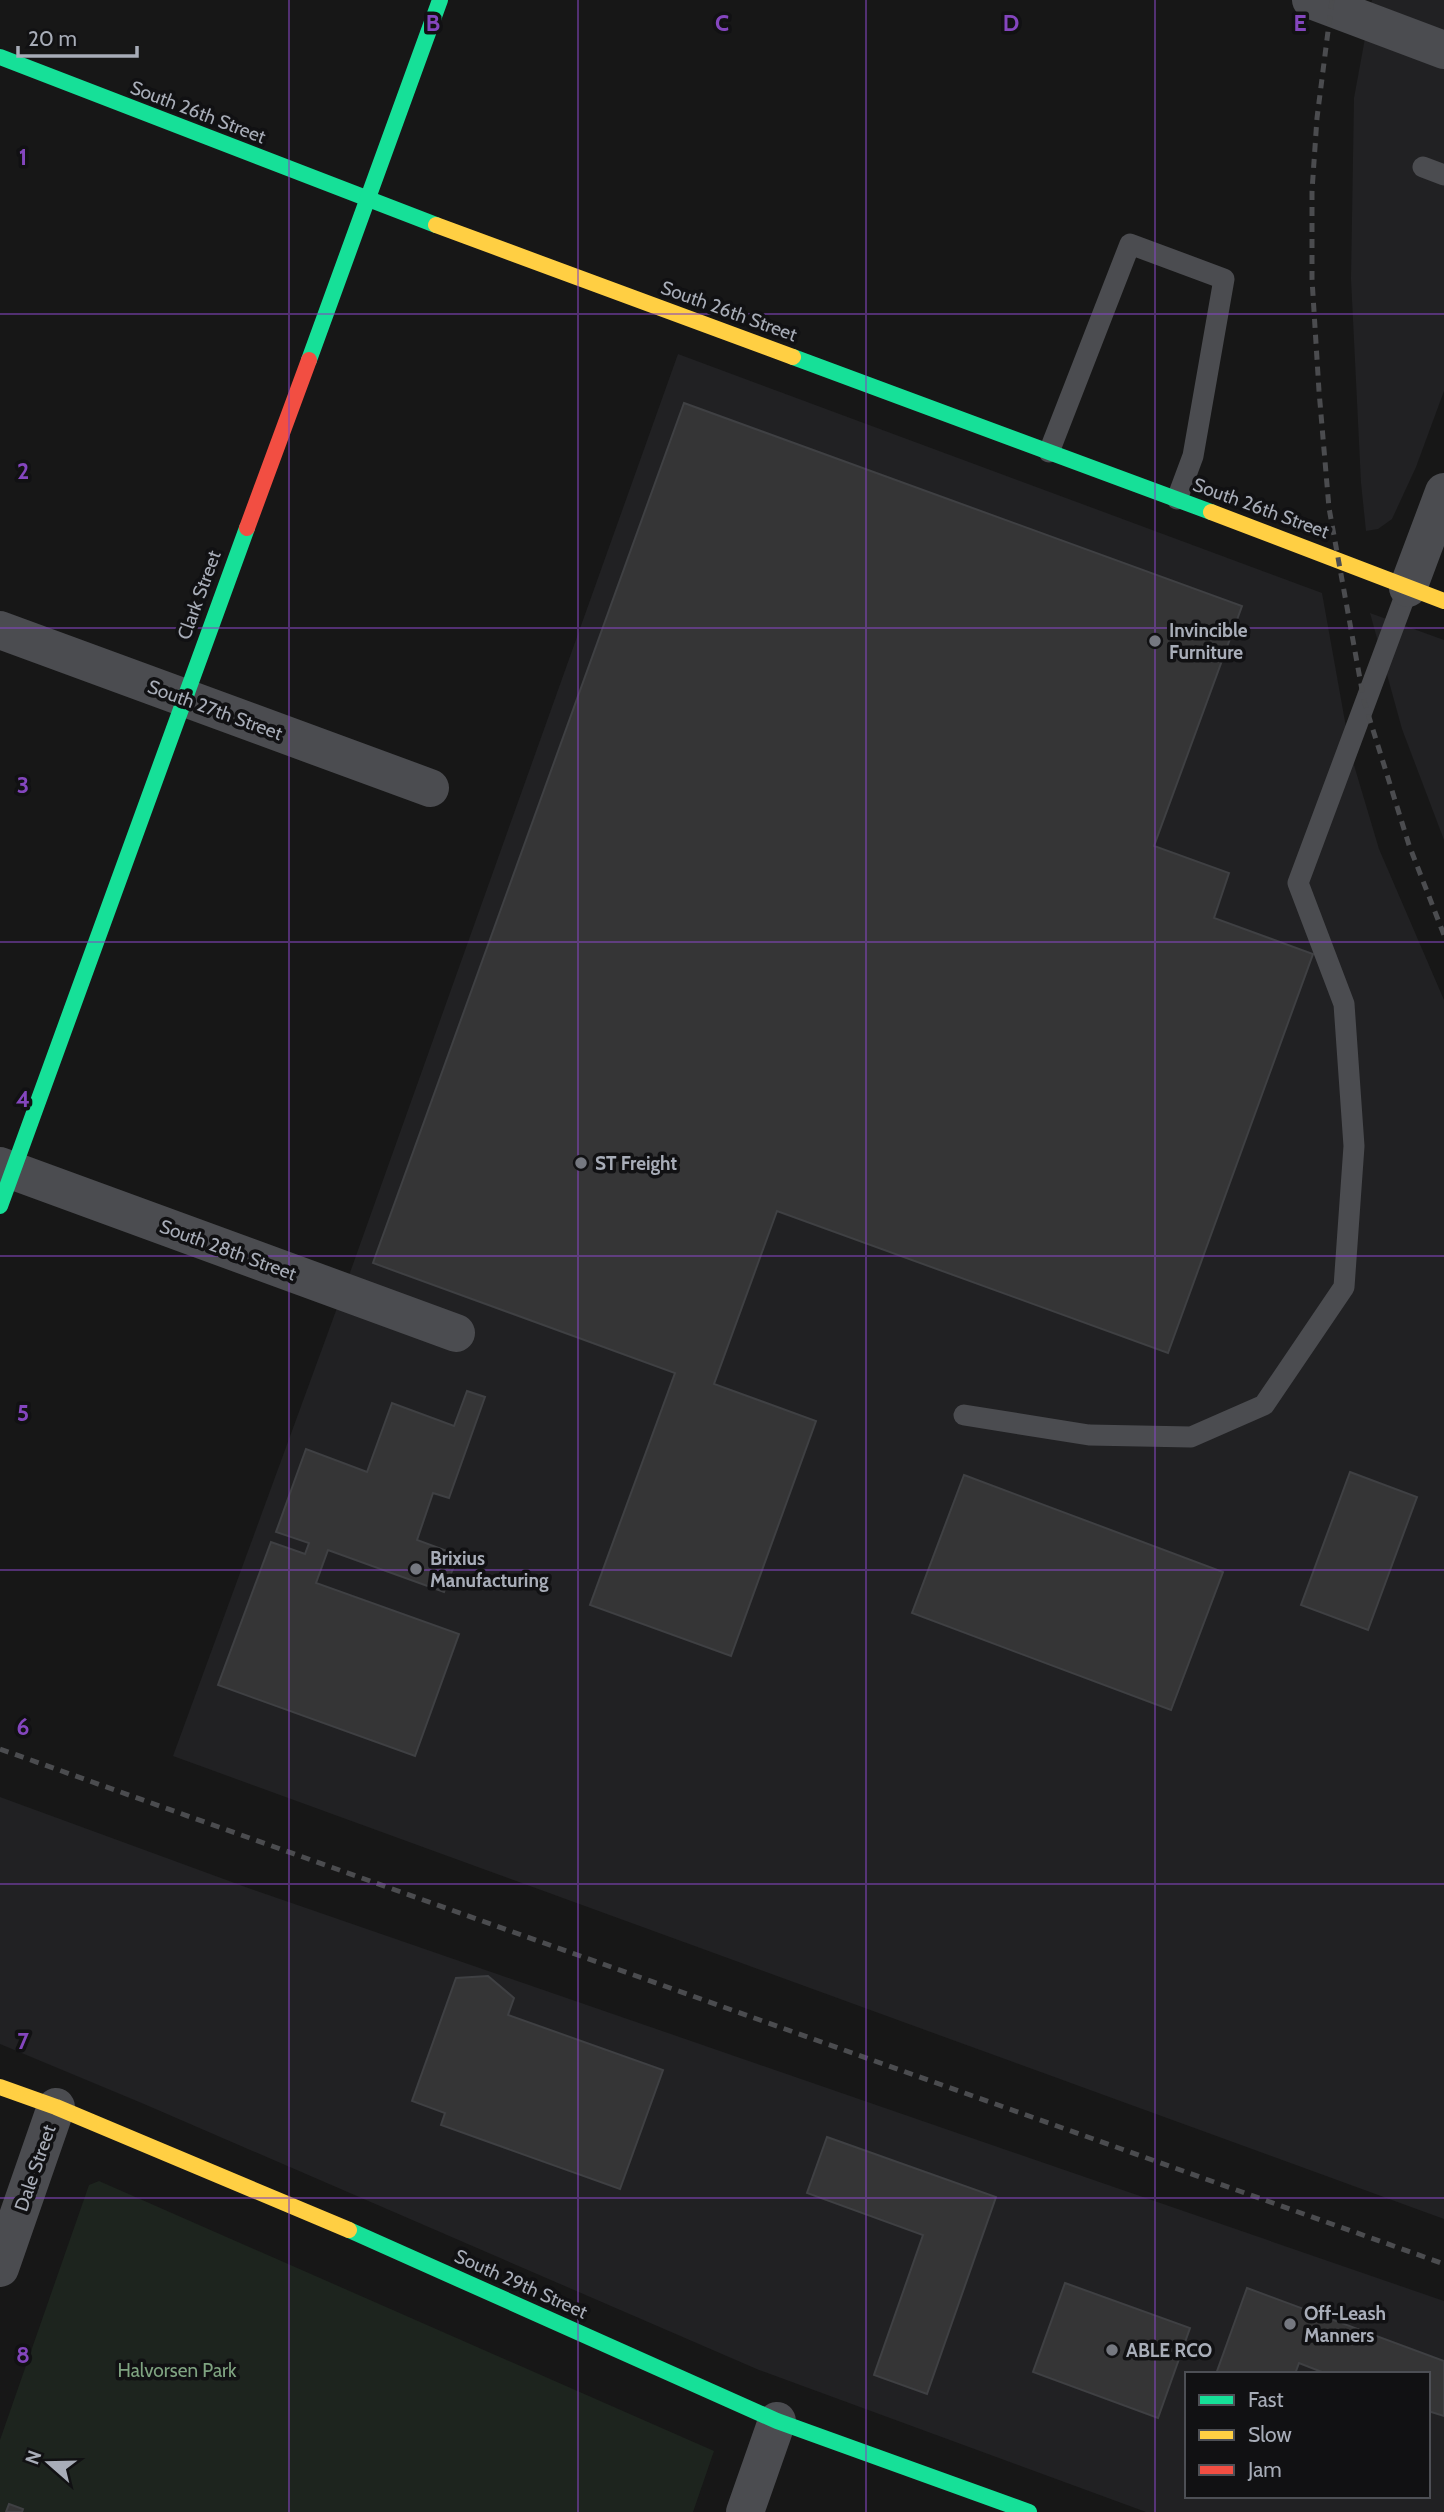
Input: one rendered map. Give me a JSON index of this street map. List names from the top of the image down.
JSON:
{
  "streets": {
    "street": [
      "South 26th Street",
      "Clark Street",
      "South 27th Street",
      "South 28th Street",
      "Dale Street",
      "South 29th Street"
    ]
  },
  "crossings": [
    ["South 26th Street", "Clark Street"],
    ["Clark Street", "South 27th Street"],
    ["Clark Street", "South 28th Street"],
    ["Dale Street", "South 29th Street"]
  ],
  "parks": ["Halvorsen Park"],
  "places": [
    "Invincible Furniture",
    "ST Freight",
    "Brixius Manufacturing",
    "Off-Leash Manners",
    "ABLE RCO"
  ],
  "legend": ["Fast", "Slow", "Jam"],
  "scale_bar": "20 m",
  "north": "left",
  "grid": {
    "columns": [
      "B",
      "C",
      "D",
      "E"
    ],
    "rows": [
      "1",
      "2",
      "3",
      "4",
      "5",
      "6",
      "7",
      "8"
    ]
  }
}
